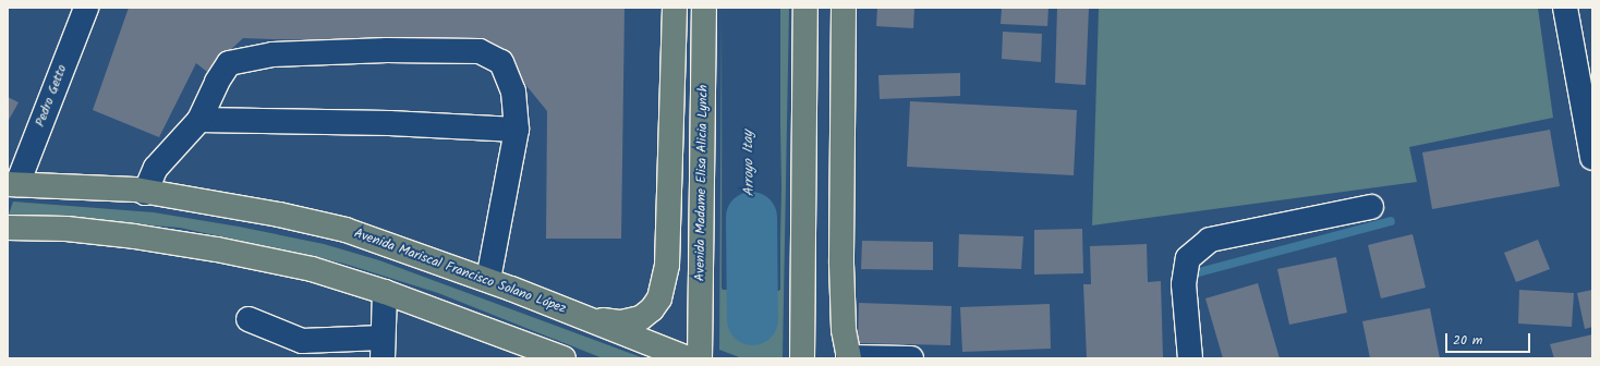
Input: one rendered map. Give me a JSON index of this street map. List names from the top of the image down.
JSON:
{
  "streets": {
    "highway": ["Avenida Madame Elisa Alicia Lynch", "Avenida Mariscal Francisco Solano López"],
    "street": ["Pedro Getto"]
  },
  "crossings": [
    ["Pedro Getto", "Avenida Mariscal Francisco Solano López"]
  ],
  "water": ["Arroyo Itay"],
  "scale_bar": "20 m"
}
